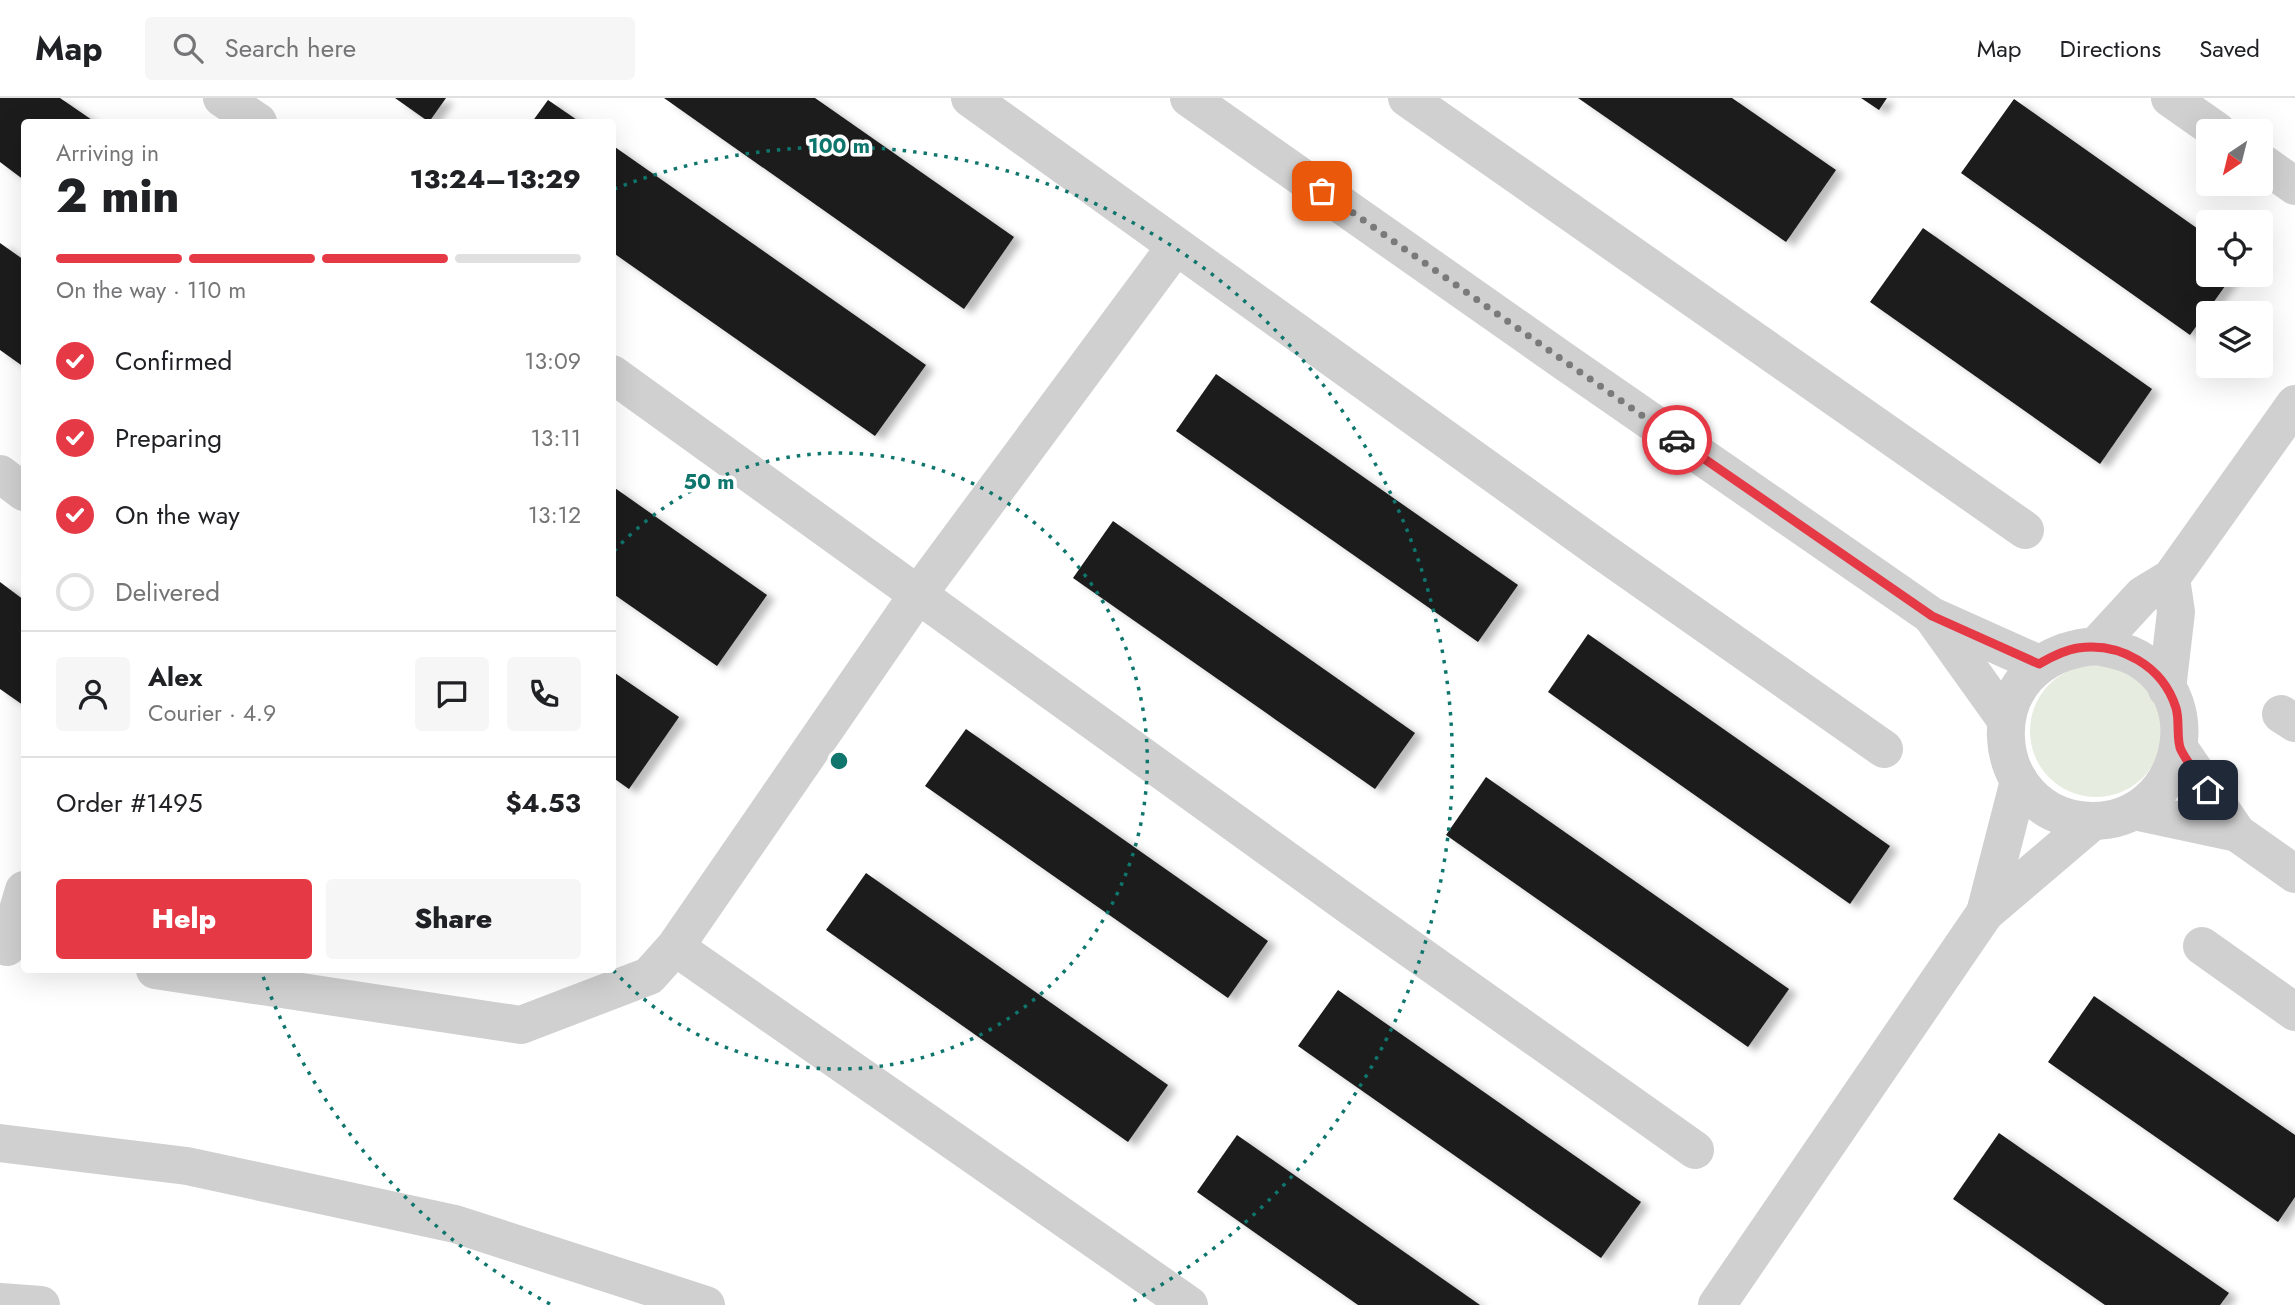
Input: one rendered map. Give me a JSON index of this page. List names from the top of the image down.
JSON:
{
  "north": "bottom left",
  "page": {
    "header": "Map",
    "search": "Search here",
    "nav": ["Map", "Directions", "Saved"],
    "heading": ["2 min", "Arriving in", "13:24–13:29"],
    "panel": [
      "Alex",
      "Courier · 4.9",
      "Order #1495",
      "$4.53"
    ],
    "bar": "On the way · 110 m",
    "list": [
      ["Confirmed", "13:09"],
      ["Preparing", "13:11"],
      ["On the way", "13:12"],
      "Delivered"
    ],
    "buttons": ["Help", "Share"]
  },
  "rings": ["100 m", "50 m"]
}
